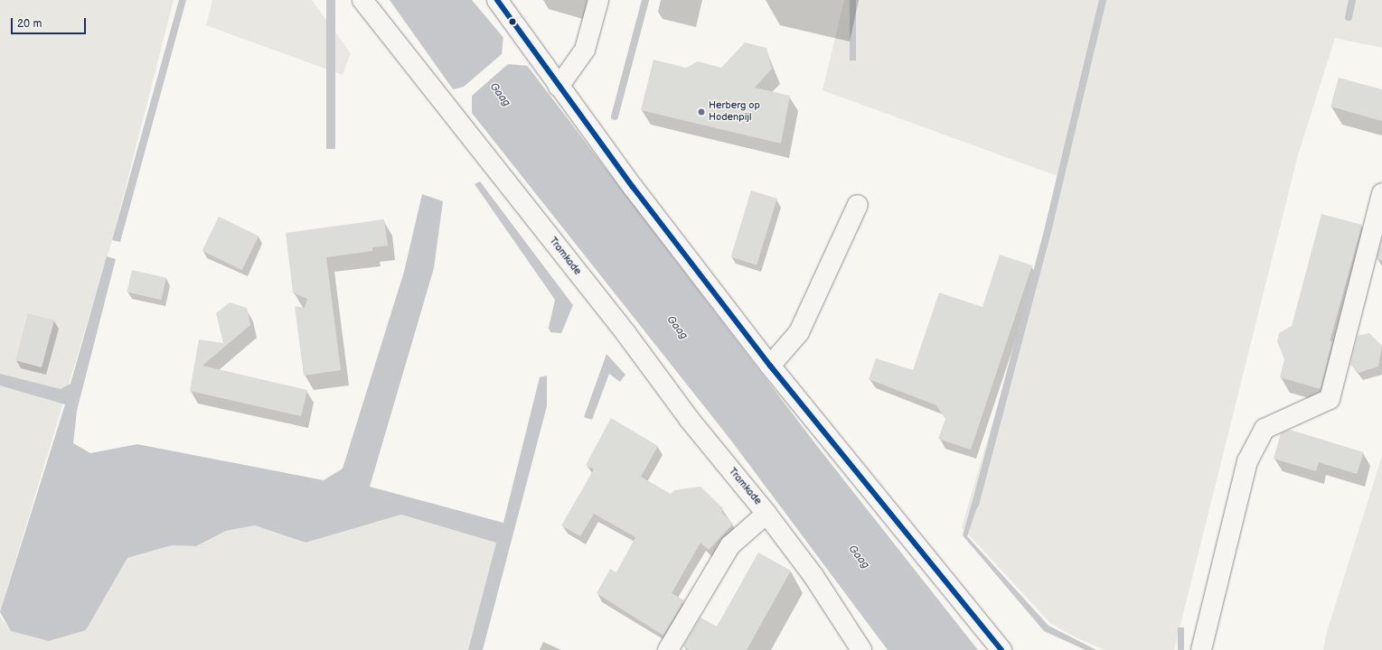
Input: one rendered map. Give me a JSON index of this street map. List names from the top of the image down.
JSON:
{
  "streets": {
    "street": ["Tramkade"]
  },
  "water": ["Gaag"],
  "places": ["Herberg op Hodenpijl"],
  "scale_bar": "20 m"
}
